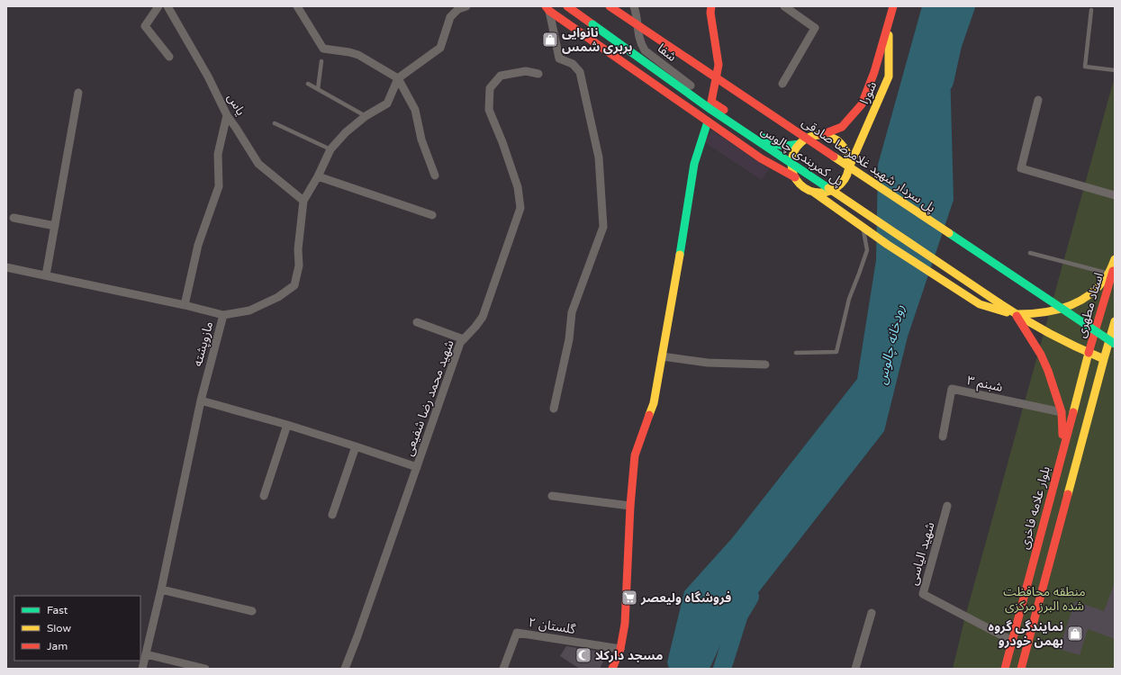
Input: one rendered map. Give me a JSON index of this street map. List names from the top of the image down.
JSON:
{
  "streets": {
    "main road": [
      "شورا",
      "پل کمربندی چالوس",
      "پل سردار شهید غلامرضا صادقی",
      "استاد مطهری",
      "بلوار علامه فاخری"
    ],
    "street": [
      "شفا",
      "یاس",
      "مازوپشته",
      "شبنم ۳",
      "شهید محمد رضا شفیعی",
      "شهید الیاسی",
      "گلستان ۲"
    ]
  },
  "crossings": [
    ["یاس", "مازوپشته"],
    ["استاد مطهری", "بلوار علامه فاخری"],
    ["بلوار علامه فاخری", "شهید الیاسی"]
  ],
  "water": ["رودخانه چالوس"],
  "parks": ["منطقه محافظت شده البرز مرکزی"],
  "places": {
    "shop": ["نانوایی بربری شمس", "نمایندگی گروه بهمن خودرو"],
    "supermarket": ["فروشگاه ولیعصر"],
    "mosque": ["مسجد دارکلا"]
  },
  "legend": ["Fast", "Slow", "Jam"]
}
